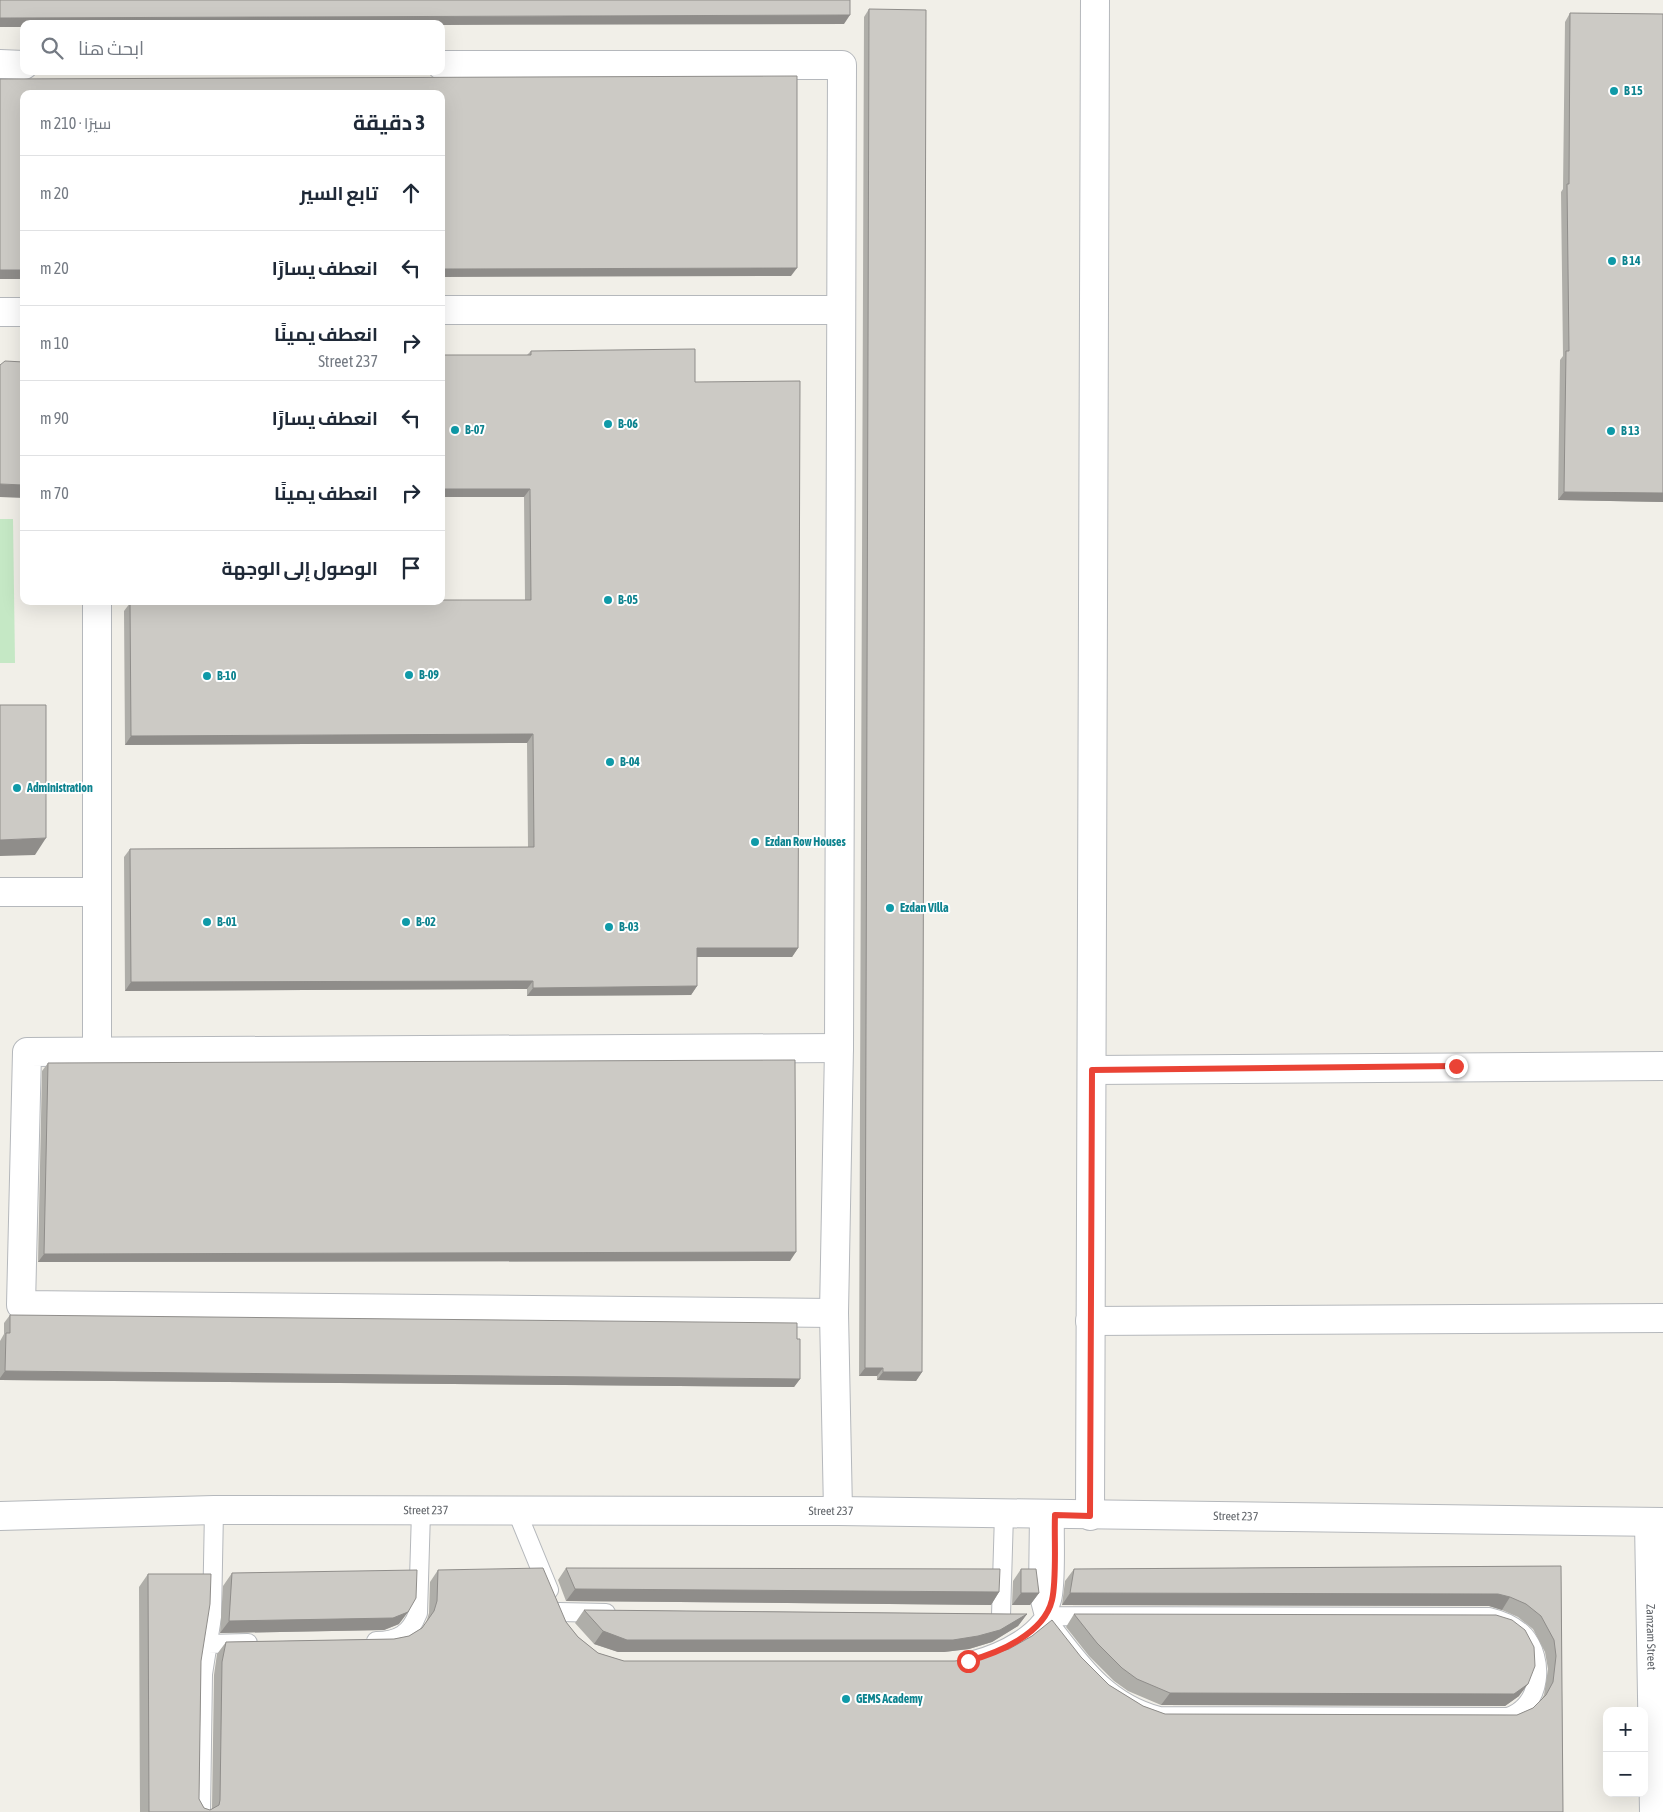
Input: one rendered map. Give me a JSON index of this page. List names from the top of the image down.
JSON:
{
  "streets": {
    "street": ["Street 237", "Zamzam Street"]
  },
  "crossings": [
    ["Street 237", "Zamzam Street"]
  ],
  "places": [
    "B 15",
    "B 14",
    "B-06",
    "B-07",
    "B 13",
    "B-05",
    "B-09",
    "B-10",
    "B-04",
    "Administration",
    "Ezdan Row Houses",
    "Ezdan Villa",
    "B-01",
    "B-02",
    "B-03",
    "GEMS Academy"
  ],
  "page": {
    "search": "ابحث هنا",
    "heading": ["3 دقيقة", "سيرًا · 210 m"],
    "list": [
      ["تابع السير", "20 m"],
      ["انعطف يسارًا", "20 m"],
      ["انعطف يمينًا", "Street 237", "10 m"],
      ["انعطف يسارًا", "90 m"],
      ["انعطف يمينًا", "70 m"],
      "الوصول إلى الوجهة"
    ],
    "map_buttons": ["+", "−"]
  }
}
